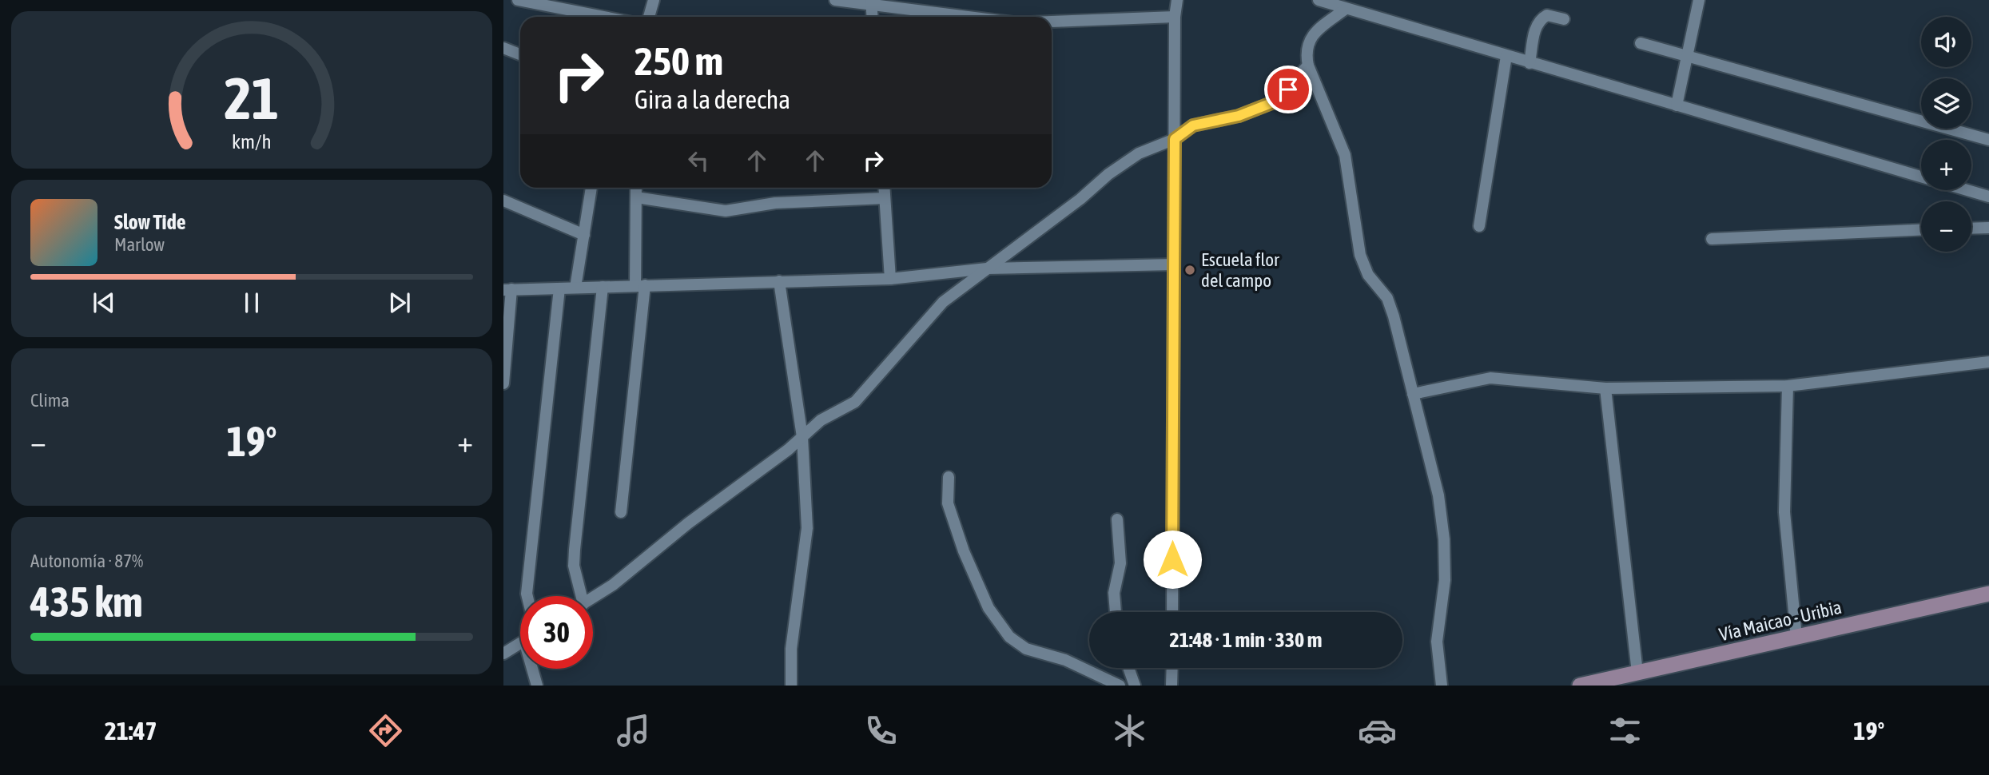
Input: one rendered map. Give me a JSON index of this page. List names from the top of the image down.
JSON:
{
  "streets": {
    "street": ["Vía Maicao - Uribia"]
  },
  "places": ["Escuela flor del campo"],
  "page": {
    "map_buttons": ["+", "−"],
    "turn": ["250 m", "Gira a la derecha"],
    "song": ["Slow Tide", "Marlow"],
    "tile": [
      "Clima",
      ["Autonomía · 87%", "435 km"]
    ],
    "heat": ["−", "19°", "+"],
    "limit": "30",
    "trip": "21:48 · 1 min · 330 m",
    "tabs": ["21:47", "19°"],
    "gauge": ["21", "km/h"]
  }
}
